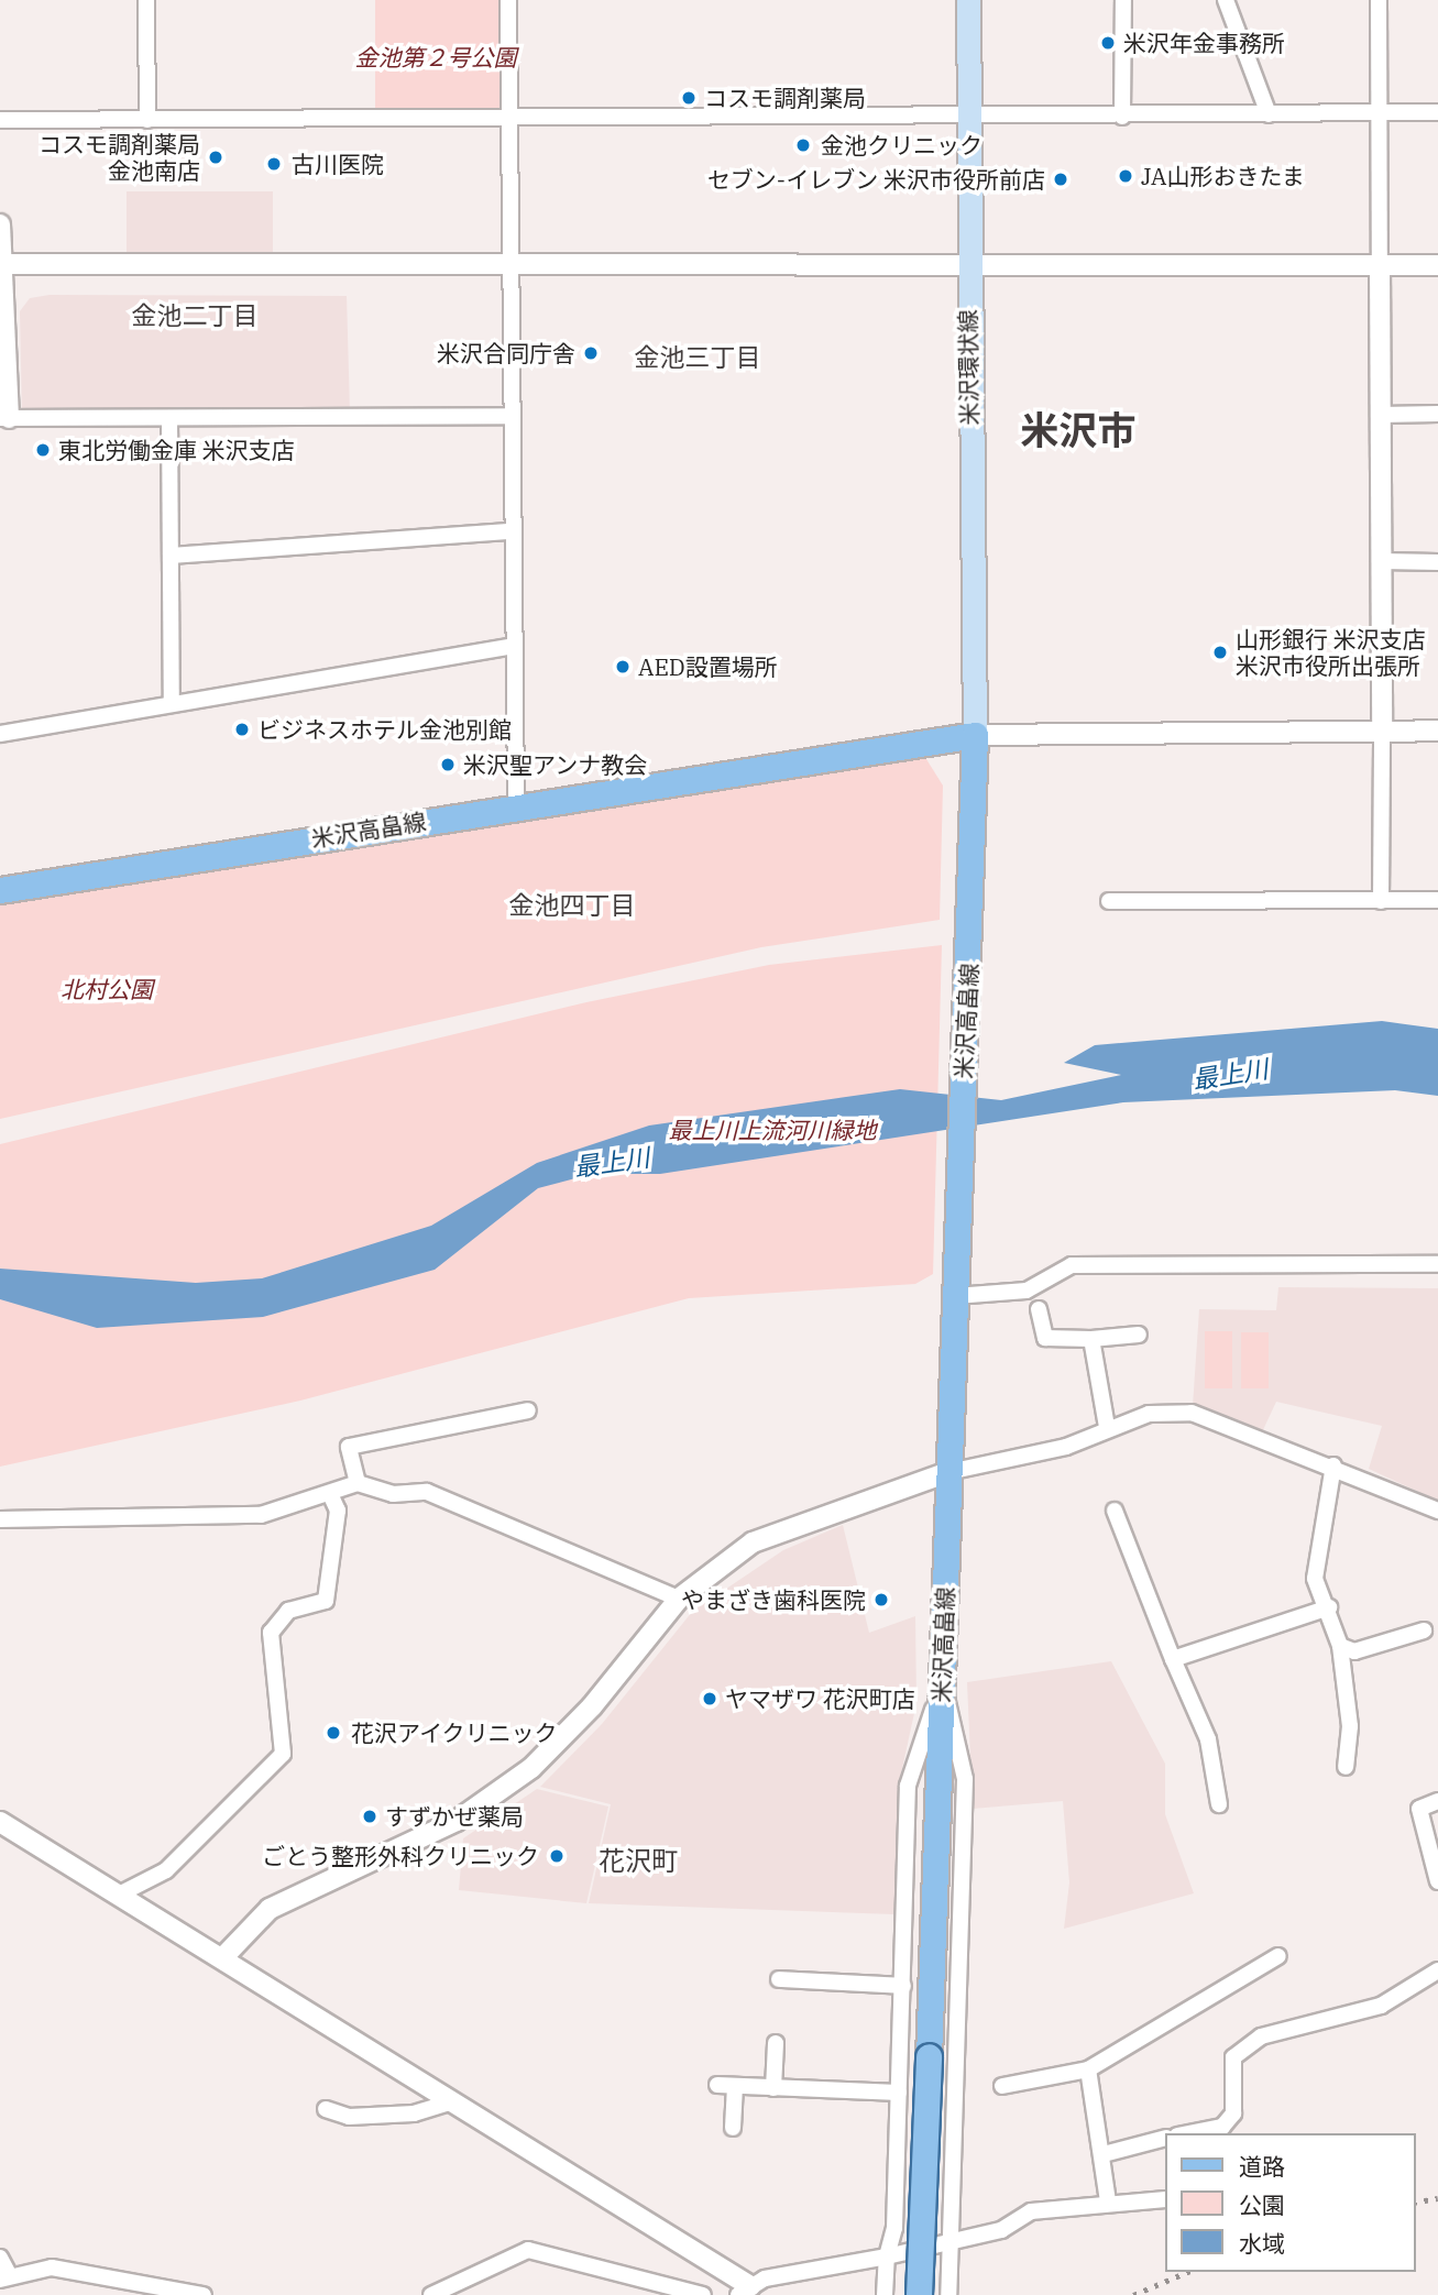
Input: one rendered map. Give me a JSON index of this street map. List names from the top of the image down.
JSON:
{
  "streets": {
    "main road": ["米沢環状線", "米沢高畠線"]
  },
  "crossings": [
    ["米沢環状線", "米沢高畠線"]
  ],
  "districts": [
    "金池二丁目",
    "金池三丁目",
    "米沢市",
    "金池四丁目",
    "花沢町"
  ],
  "water": ["最上川"],
  "parks": ["金池第２号公園", "北村公園", "最上川上流河川緑地"],
  "places": [
    "米沢年金事務所",
    "コスモ調剤薬局",
    "金池クリニック",
    "コスモ調剤薬局 金池南店",
    "古川医院",
    "JA山形おきたま",
    "セブン-イレブン 米沢市役所前店",
    "米沢合同庁舎",
    "東北労働金庫 米沢支店",
    "山形銀行 米沢支店 米沢市役所出張所",
    "AED設置場所",
    "ビジネスホテル金池別館",
    "米沢聖アンナ教会",
    "やまざき歯科医院",
    "ヤマザワ 花沢町店",
    "花沢アイクリニック",
    "すずかぜ薬局",
    "ごとう整形外科クリニック"
  ],
  "legend": ["道路", "公園", "水域"]
}
